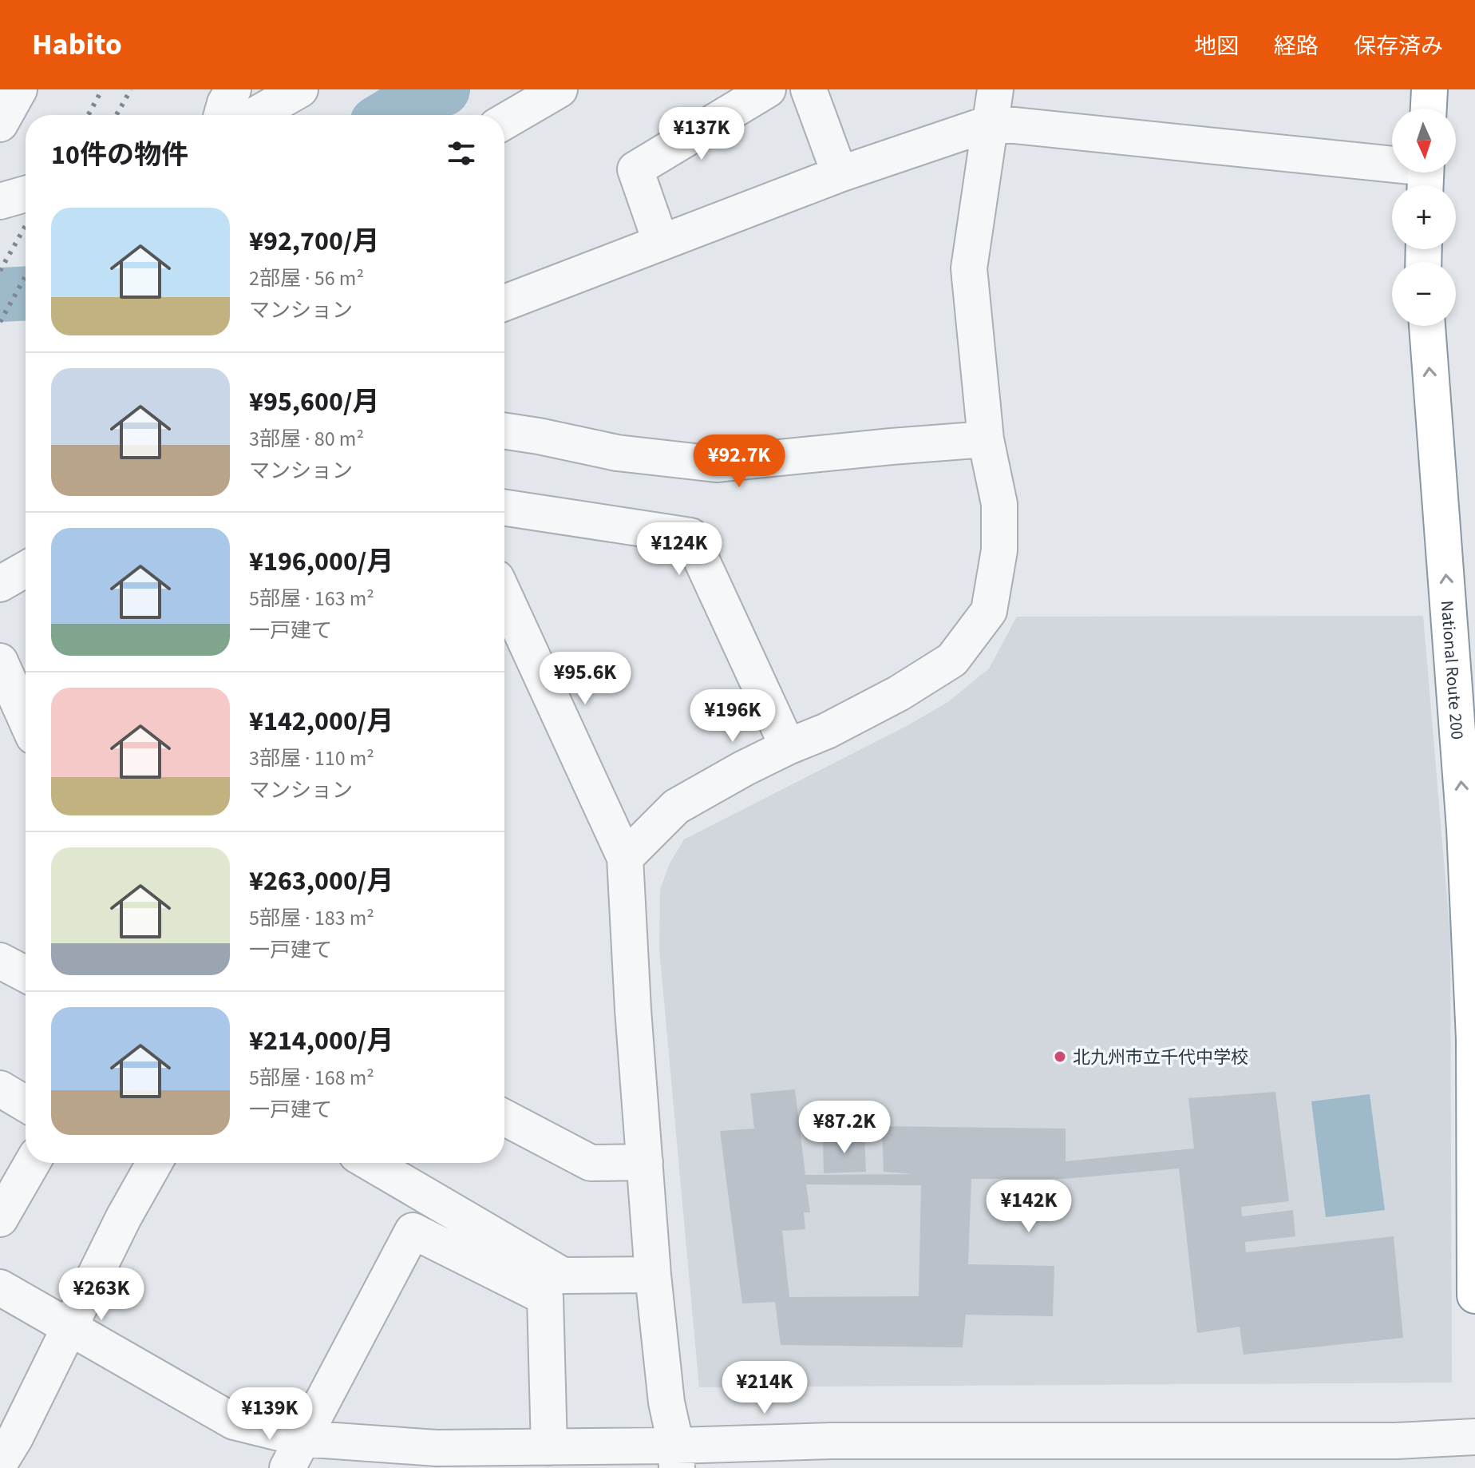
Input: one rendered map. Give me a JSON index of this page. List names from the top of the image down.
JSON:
{
  "streets": {
    "highway": ["National Route 200"]
  },
  "one_way": ["National Route 200"],
  "places": ["北九州市立千代中学校"],
  "north": "bottom",
  "page": {
    "header": "Habito",
    "nav": ["地図", "経路", "保存済み"],
    "price": [
      "¥137K",
      "¥92.7K",
      "¥124K",
      "¥95.6K",
      "¥196K",
      "¥87.2K",
      "¥142K",
      "¥263K",
      "¥214K",
      "¥139K"
    ],
    "map_buttons": ["+", "−"],
    "heading": "10件の物件",
    "list": [
      {
        "name": "¥92,700/月",
        "note": "2部屋 · 56 m² · マンション"
      },
      {
        "name": "¥95,600/月",
        "note": "3部屋 · 80 m² · マンション"
      },
      {
        "name": "¥196,000/月",
        "note": "5部屋 · 163 m² · 一戸建て"
      },
      {
        "name": "¥142,000/月",
        "note": "3部屋 · 110 m² · マンション"
      },
      {
        "name": "¥263,000/月",
        "note": "5部屋 · 183 m² · 一戸建て"
      },
      {
        "name": "¥214,000/月",
        "note": "5部屋 · 168 m² · 一戸建て"
      }
    ]
  }
}
